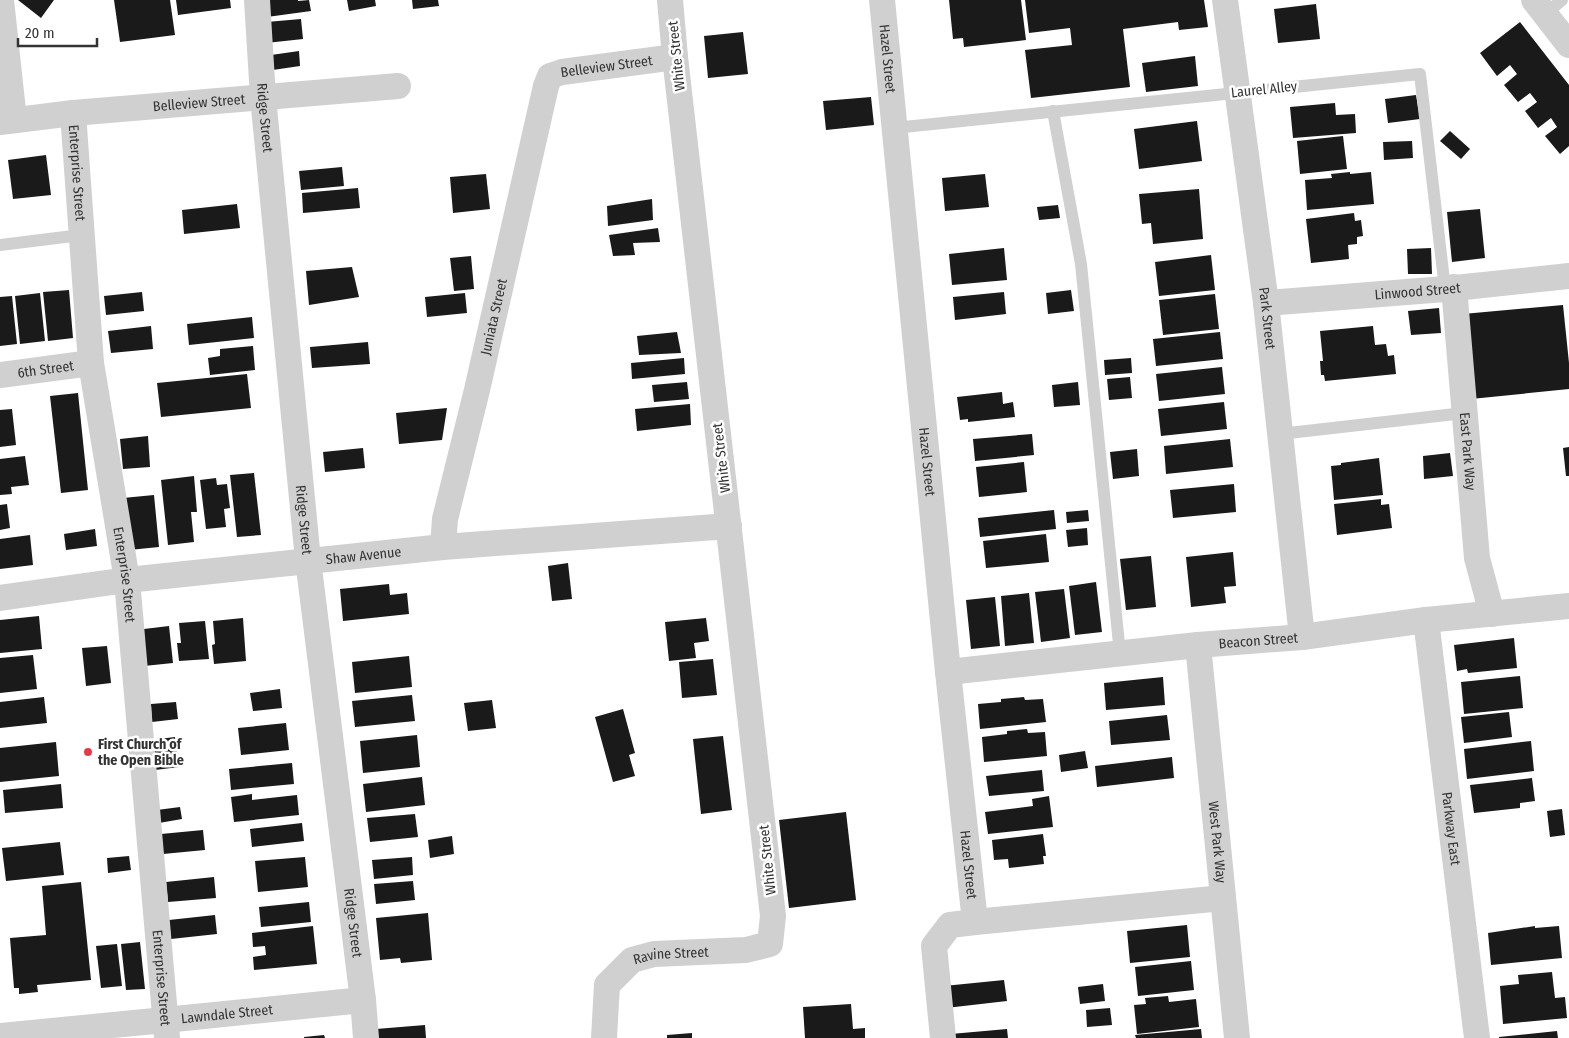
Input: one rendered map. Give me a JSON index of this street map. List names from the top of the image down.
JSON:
{
  "streets": {
    "street": [
      "White Street",
      "Hazel Street",
      "Belleview Street",
      "Ridge Street",
      "Enterprise Street",
      "Linwood Street",
      "Juniata Street",
      "Park Street",
      "6th Street",
      "East Park Way",
      "Shaw Avenue",
      "Beacon Street",
      "Parkway East",
      "West Park Way",
      "Ravine Street",
      "Lawndale Street"
    ],
    "lane": ["Laurel Alley"]
  },
  "crossings": [
    ["White Street", "Belleview Street"],
    ["White Street", "Shaw Avenue"],
    ["White Street", "Ravine Street"],
    ["Hazel Street", "Laurel Alley"],
    ["Hazel Street", "Beacon Street"],
    ["Belleview Street", "Ridge Street"],
    ["Belleview Street", "Enterprise Street"],
    ["Belleview Street", "Juniata Street"],
    ["Laurel Alley", "Linwood Street"],
    ["Laurel Alley", "Park Street"],
    ["Laurel Alley", "East Park Way"],
    ["Ridge Street", "Shaw Avenue"],
    ["Ridge Street", "Lawndale Street"],
    ["Enterprise Street", "6th Street"],
    ["Enterprise Street", "Shaw Avenue"],
    ["Enterprise Street", "Lawndale Street"],
    ["Linwood Street", "Park Street"],
    ["Linwood Street", "East Park Way"],
    ["Juniata Street", "Shaw Avenue"],
    ["Park Street", "Beacon Street"],
    ["East Park Way", "Beacon Street"],
    ["Beacon Street", "Parkway East"],
    ["Beacon Street", "West Park Way"]
  ],
  "places": ["First Church of the Open Bible"],
  "scale_bar": "20 m"
}
